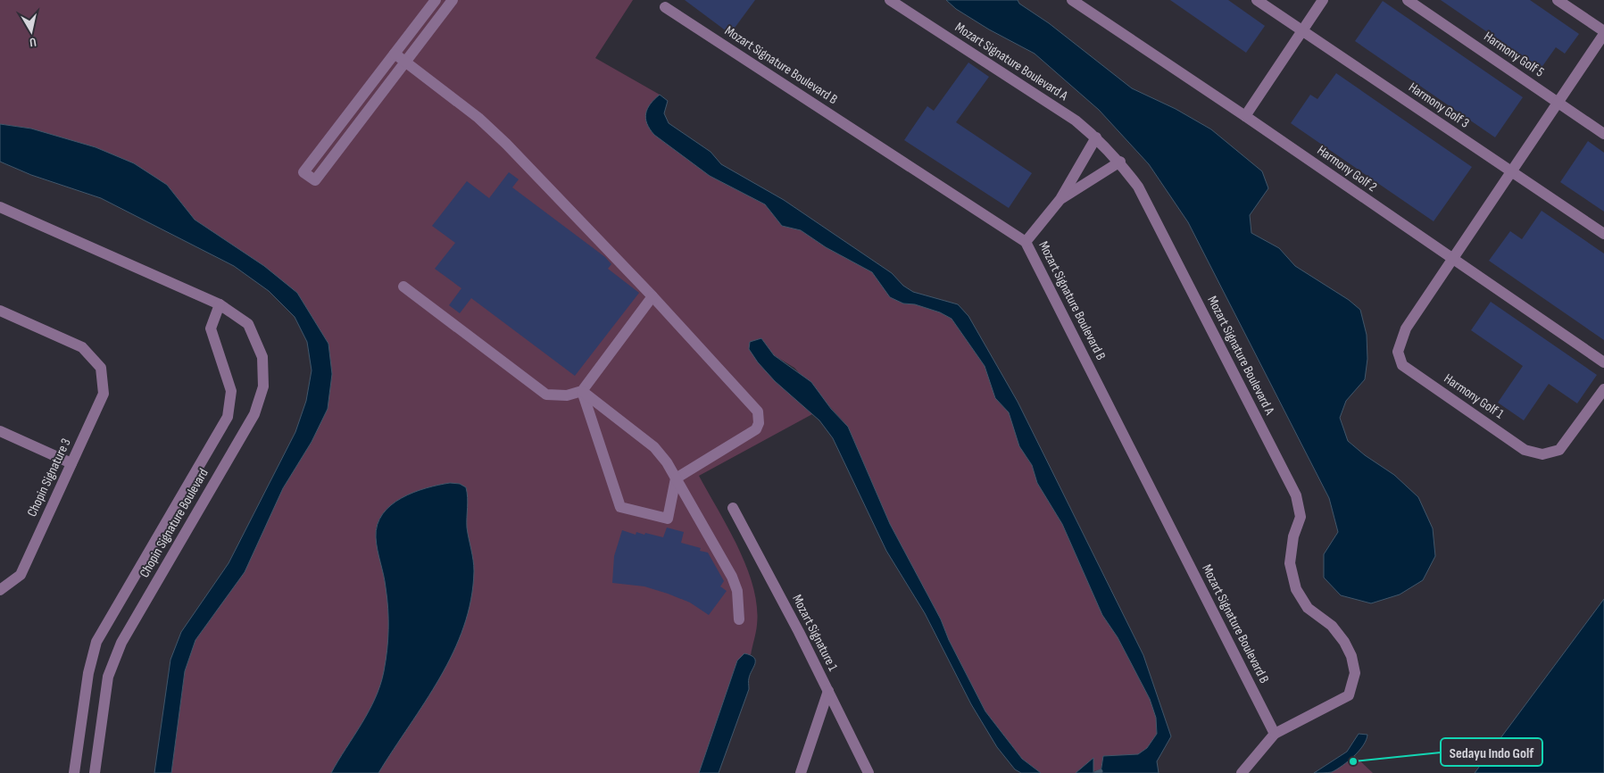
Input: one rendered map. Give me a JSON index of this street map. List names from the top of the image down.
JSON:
{
  "streets": {
    "street": [
      "Harmony Golf 5",
      "Mozart Signature Boulevard A",
      "Mozart Signature Boulevard B",
      "Harmony Golf 3",
      "Harmony Golf 2",
      "Harmony Golf 1",
      "Chopin Signature 3",
      "Chopin Signature Boulevard",
      "Mozart Signature 1"
    ]
  },
  "crossings": [
    ["Mozart Signature Boulevard A", "Mozart Signature Boulevard B"],
    ["Harmony Golf 2", "Harmony Golf 1"]
  ],
  "places": ["Sedayu Indo Golf"],
  "north": "bottom"
}
